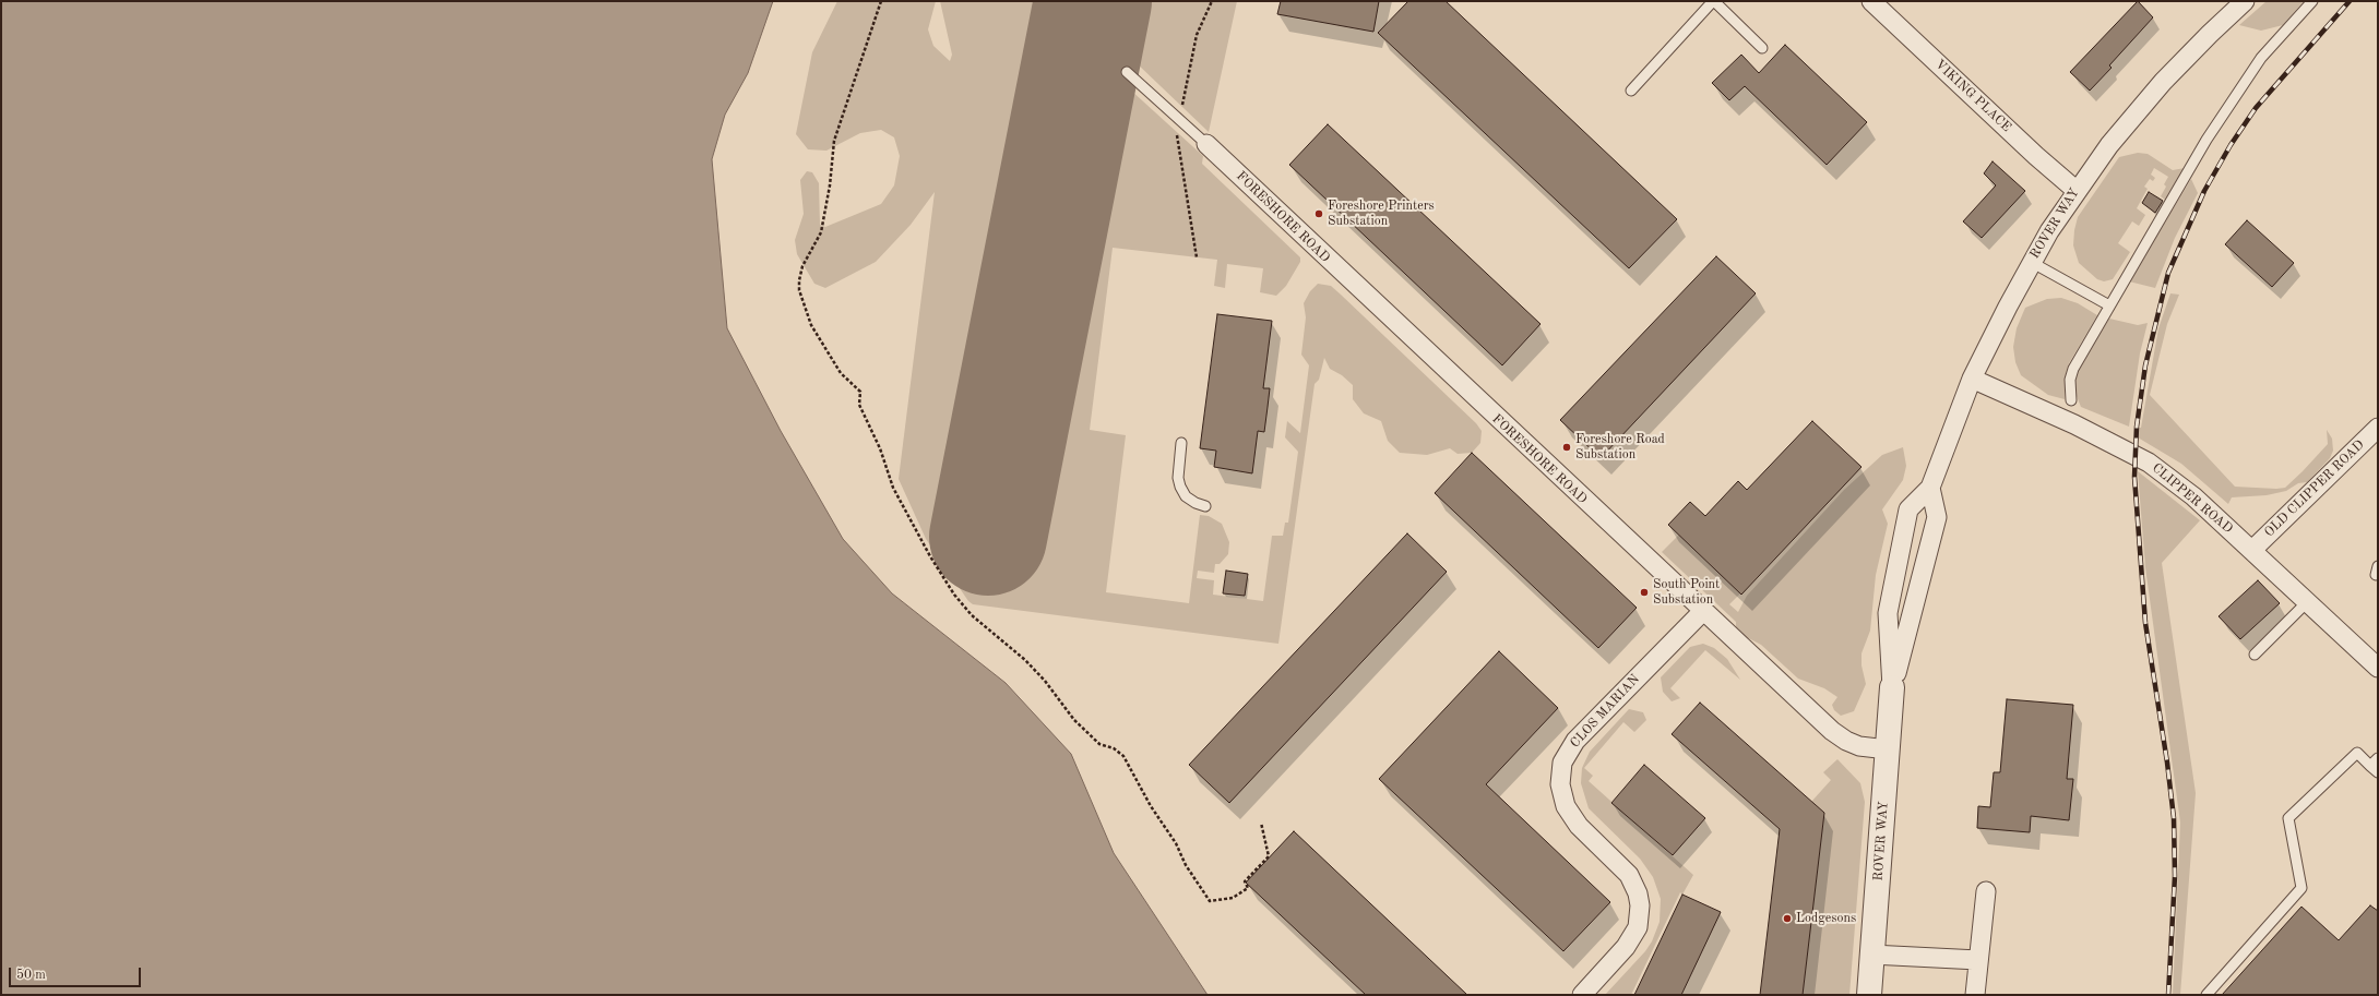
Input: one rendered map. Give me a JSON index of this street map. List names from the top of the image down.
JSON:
{
  "streets": {
    "street": [
      "VIKING PLACE",
      "FORESHORE ROAD",
      "ROVER WAY",
      "OLD CLIPPER ROAD",
      "CLIPPER ROAD",
      "CLOS MARIAN"
    ]
  },
  "crossings": [
    ["VIKING PLACE", "ROVER WAY"],
    ["FORESHORE ROAD", "ROVER WAY"],
    ["FORESHORE ROAD", "CLOS MARIAN"],
    ["ROVER WAY", "CLIPPER ROAD"],
    ["OLD CLIPPER ROAD", "CLIPPER ROAD"]
  ],
  "places": [
    "Foreshore Printers Substation",
    "Foreshore Road Substation",
    "South Point Substation",
    "Lodgesons"
  ],
  "scale_bar": "50 m"
}
